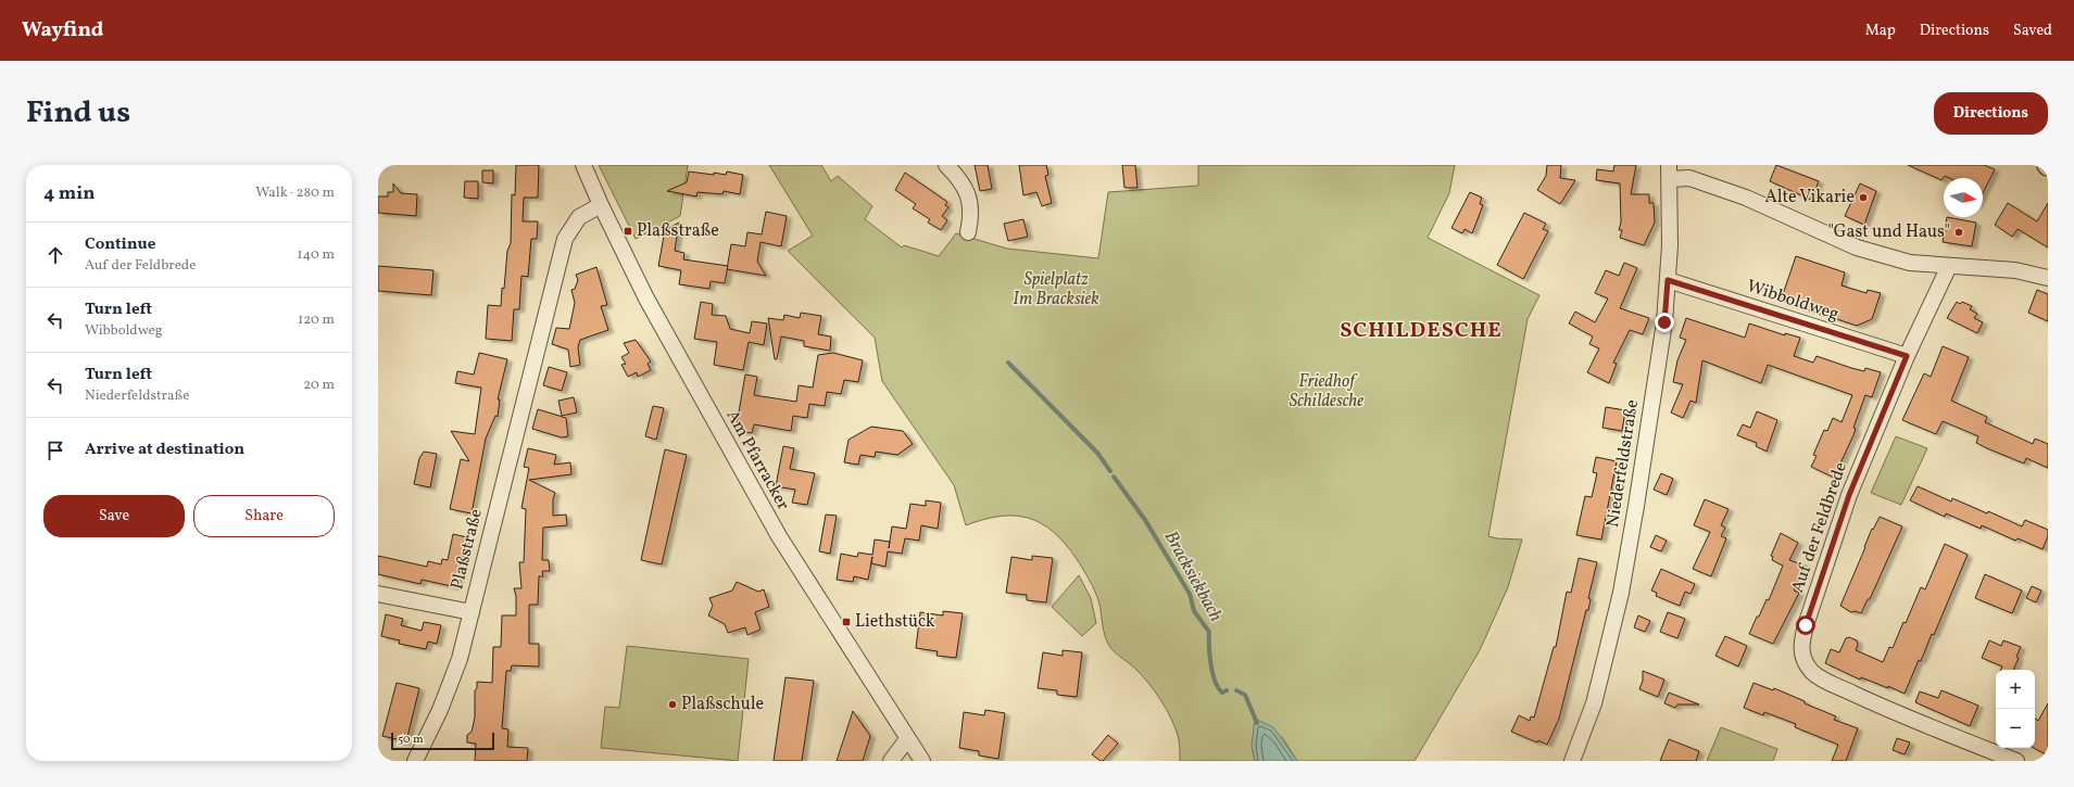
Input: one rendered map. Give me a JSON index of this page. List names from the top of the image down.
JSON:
{
  "streets": {
    "street": [
      "Wibboldweg",
      "Am Pfarracker",
      "Niederfeldstraße",
      "Auf der Feldbrede",
      "Plaßstraße"
    ]
  },
  "crossings": [
    ["Wibboldweg", "Niederfeldstraße"],
    ["Wibboldweg", "Auf der Feldbrede"],
    ["Am Pfarracker", "Plaßstraße"]
  ],
  "districts": ["SCHILDESCHE"],
  "water": ["Bracksiekbach"],
  "parks": ["Spielplatz Im Bracksiek", "Friedhof Schildesche"],
  "places": {
    "other": ["Alte Vikarie", "\"Gast und Haus\"", "Plaßschule"],
    "transit": ["Plaßstraße", "Liethstück"]
  },
  "scale_bar": "50 m",
  "north": "right",
  "page": {
    "header": "Wayfind",
    "nav": ["Map", "Directions", "Saved"],
    "title": "Find us",
    "buttons": [
      "Directions",
      ["Save", "Share"]
    ],
    "heading": ["4 min", "Walk · 280 m"],
    "list": [
      ["Continue", "Auf der Feldbrede", "140 m"],
      ["Turn left", "Wibboldweg", "120 m"],
      ["Turn left", "Niederfeldstraße", "20 m"],
      "Arrive at destination"
    ],
    "map_buttons": ["+", "−"],
    "scale": "50 m"
  }
}
